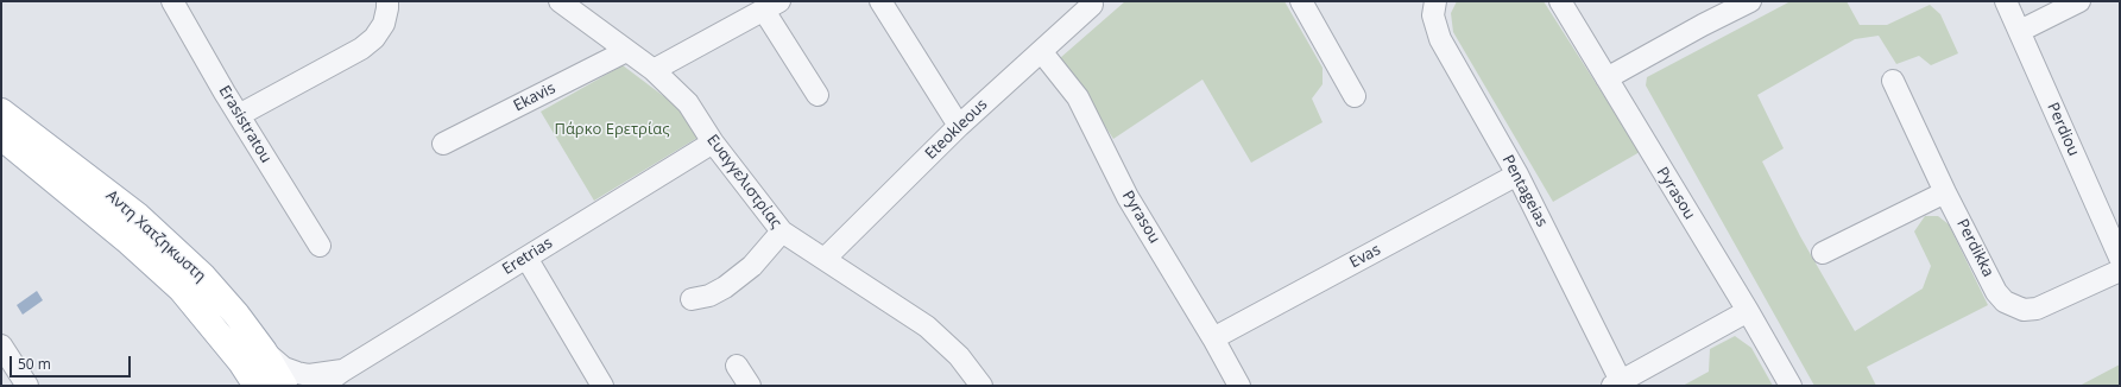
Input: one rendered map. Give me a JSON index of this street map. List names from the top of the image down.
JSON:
{
  "streets": {
    "main road": ["Αντη Χατζηκωστη"],
    "street": [
      "Ekavis",
      "Erasistratou",
      "Eteokleous",
      "Perdiou",
      "Ευαγγελιστρίας",
      "Pentageias",
      "Pyrasou",
      "Perdikka",
      "Eretrias",
      "Evas"
    ]
  },
  "crossings": [
    ["Ekavis", "Ευαγγελιστρίας"],
    ["Eteokleous", "Ευαγγελιστρίας"],
    ["Eteokleous", "Pyrasou"],
    ["Ευαγγελιστρίας", "Eretrias"],
    ["Pentageias", "Evas"],
    ["Pyrasou", "Evas"],
    ["Αντη Χατζηκωστη", "Eretrias"]
  ],
  "parks": ["Πάρκο Ερετρίας"],
  "scale_bar": "50 m"
}
